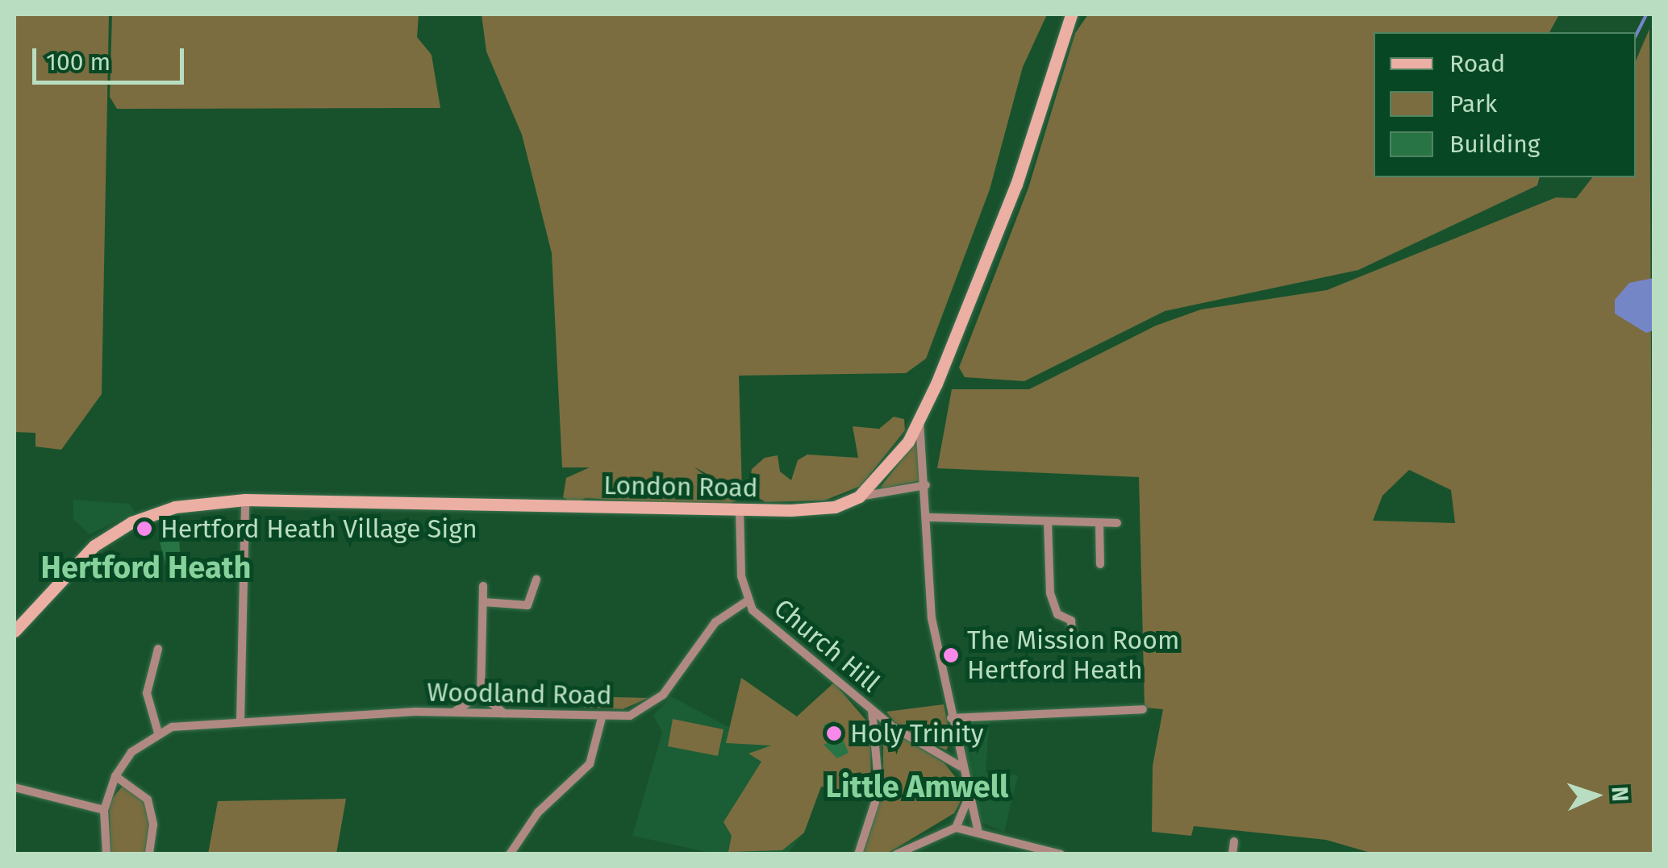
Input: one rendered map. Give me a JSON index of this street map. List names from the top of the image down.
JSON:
{
  "streets": {
    "main road": ["London Road"],
    "street": ["Church Hill", "Woodland Road"]
  },
  "crossings": [
    ["London Road", "Church Hill"],
    ["Church Hill", "Woodland Road"]
  ],
  "districts": ["Hertford Heath", "Little Amwell"],
  "places": ["Hertford Heath Village Sign", "The Mission Room Hertford Heath", "Holy Trinity"],
  "legend": ["Road", "Park", "Building"],
  "scale_bar": "100 m",
  "north": "right"
}
